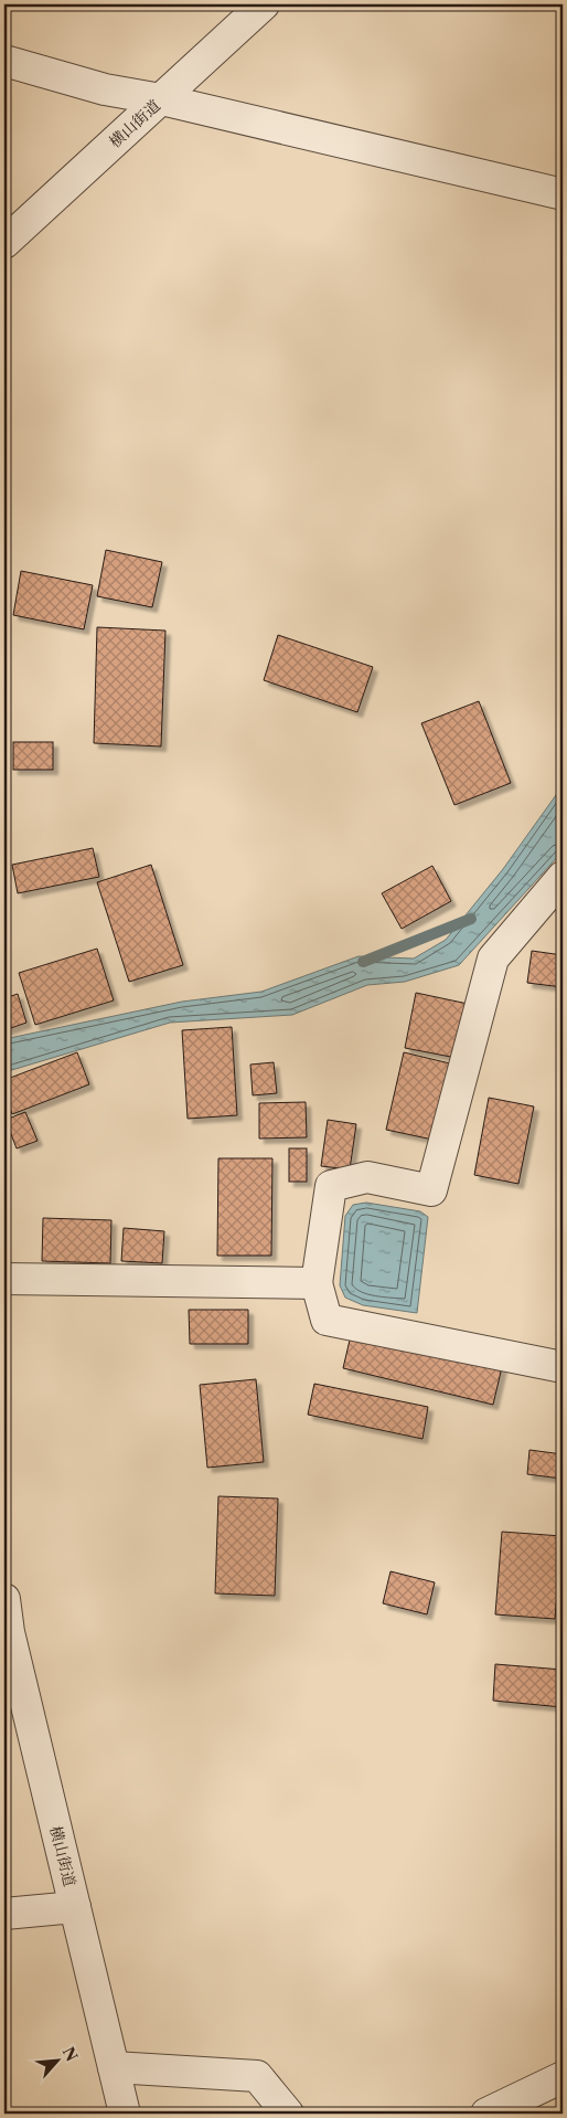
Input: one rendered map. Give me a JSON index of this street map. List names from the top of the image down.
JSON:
{
  "streets": {
    "street": ["横山街道"]
  },
  "north": "top right"
}
